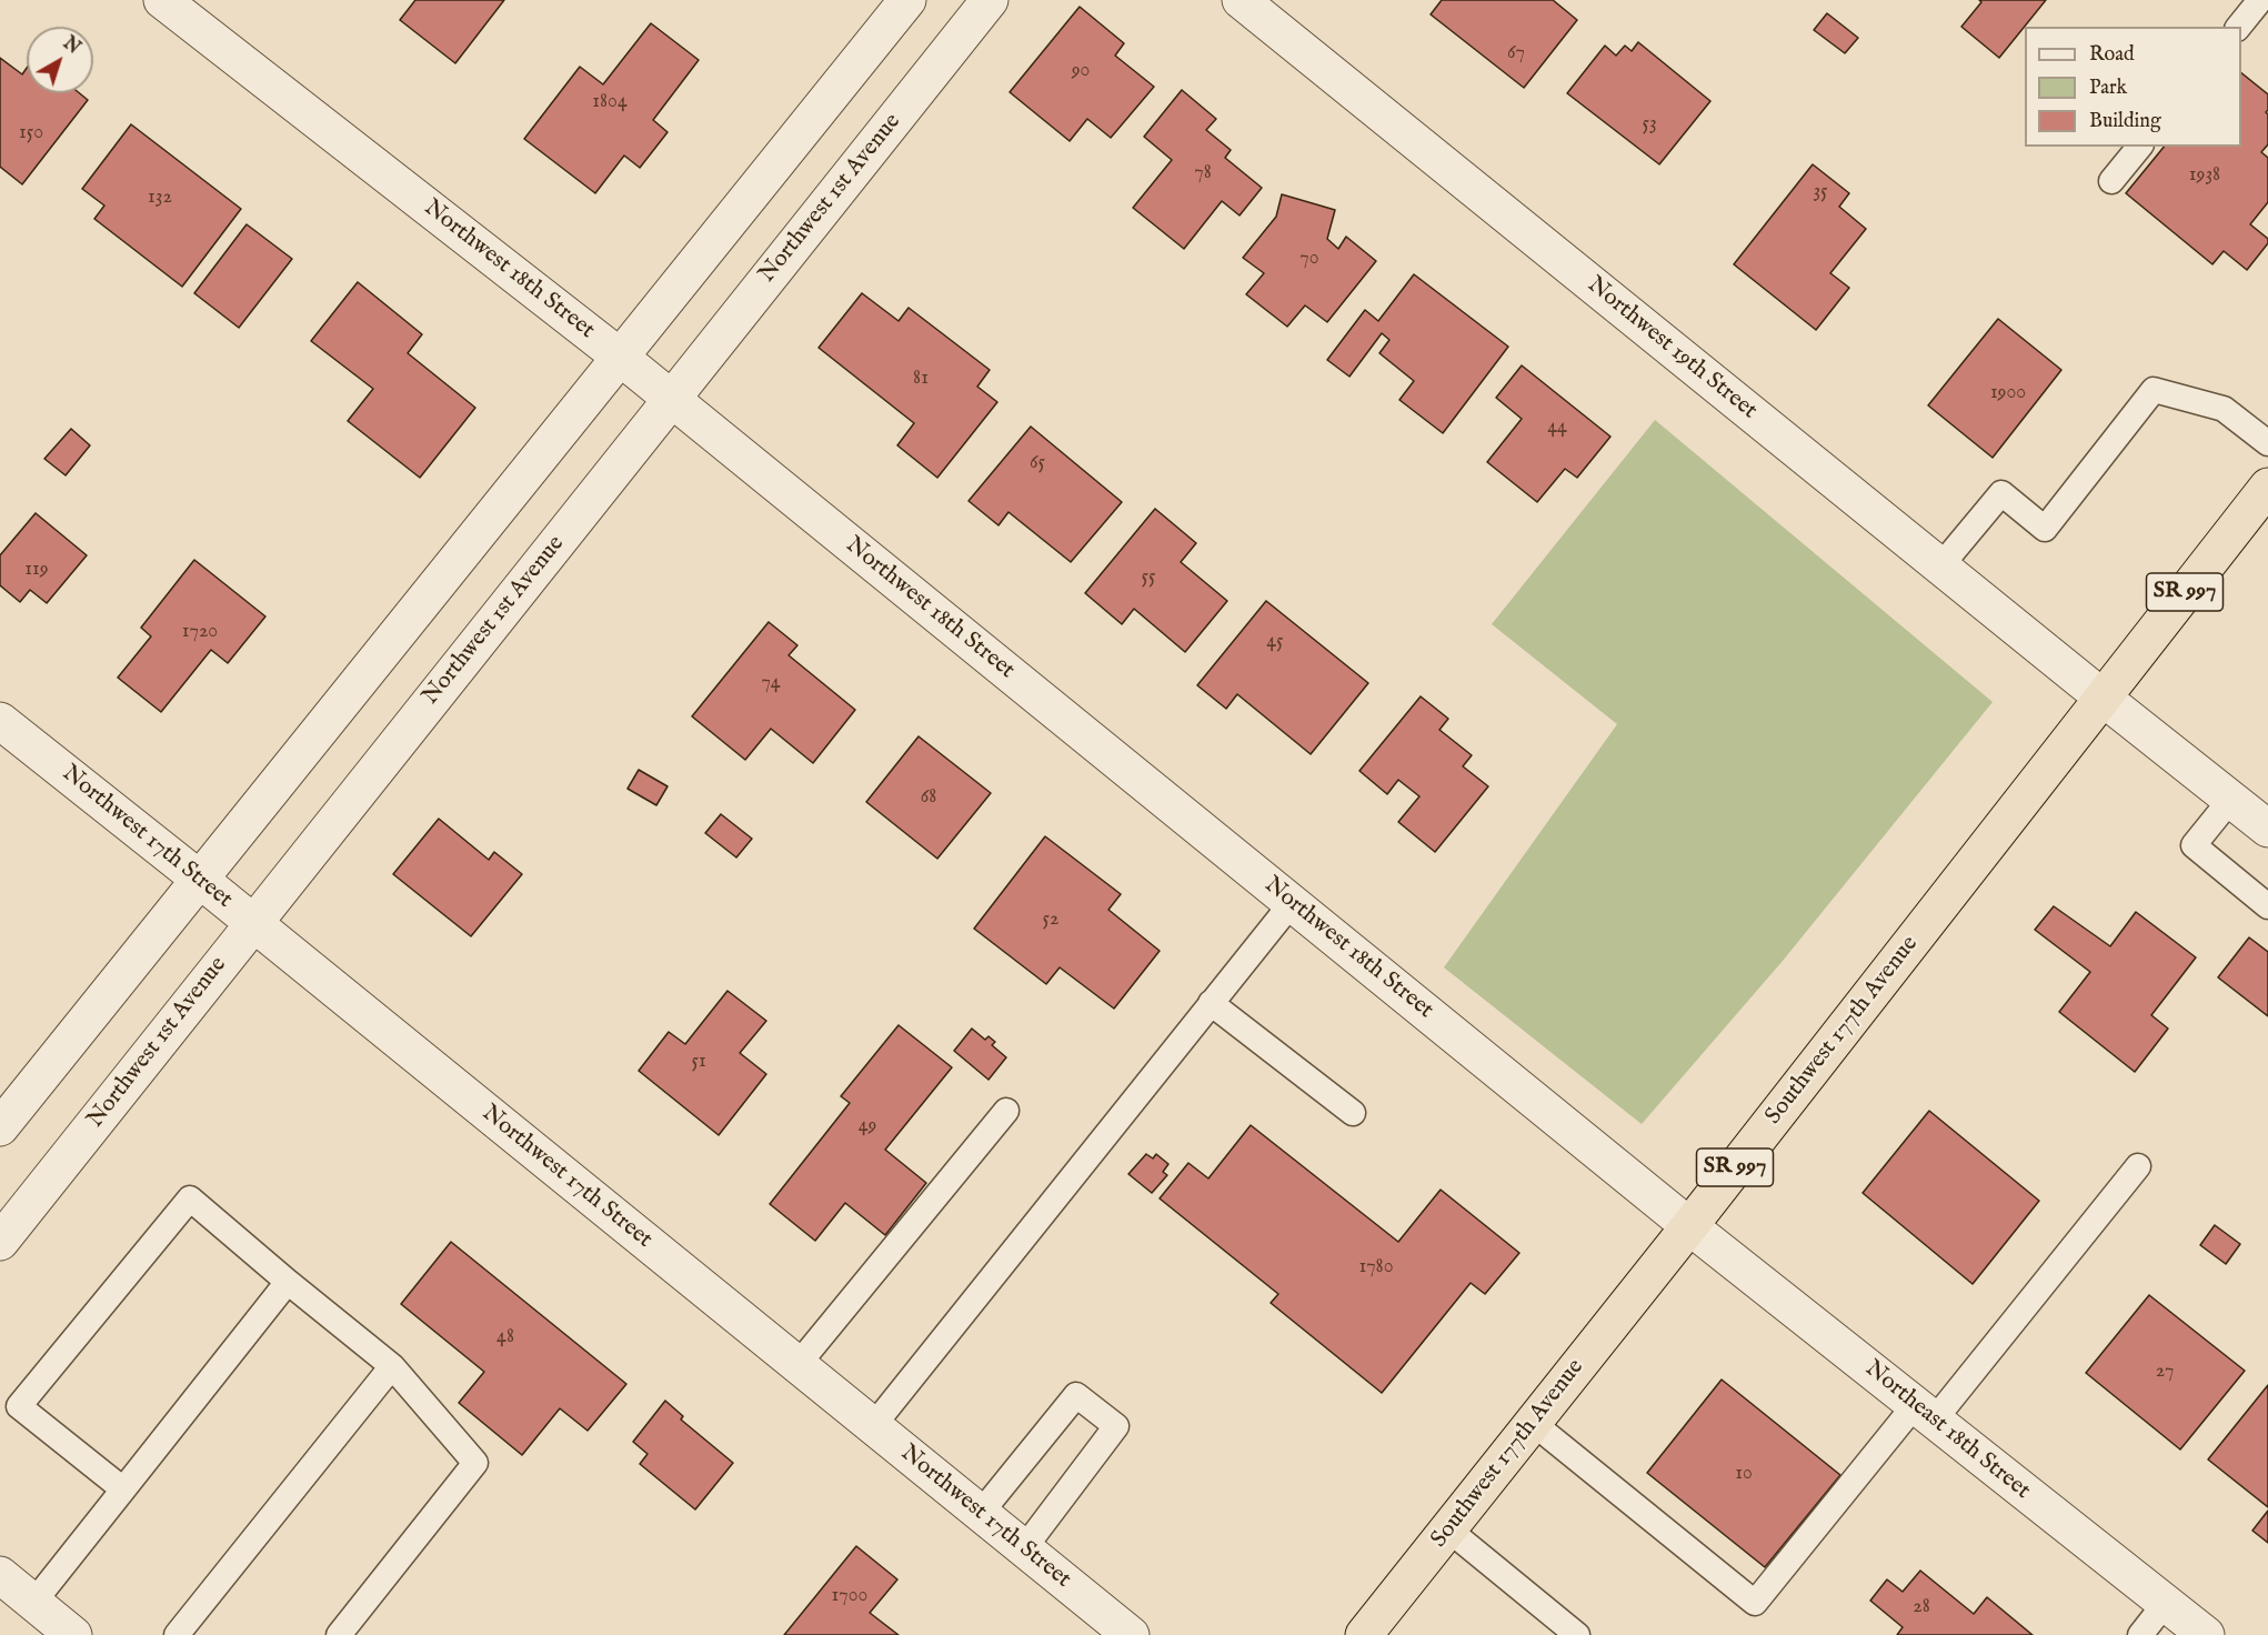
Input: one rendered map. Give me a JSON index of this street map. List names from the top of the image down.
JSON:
{
  "streets": {
    "highway": ["SR 997", "Southwest 177th Avenue"],
    "street": [
      "Northwest 1st Avenue",
      "Northwest 18th Street",
      "Northwest 19th Street",
      "Northwest 17th Street",
      "Northeast 18th Street"
    ]
  },
  "crossings": [
    ["Northwest 1st Avenue", "Northwest 18th Street"],
    ["Northwest 1st Avenue", "Northwest 17th Street"],
    ["Northwest 18th Street", "Southwest 177th Avenue"],
    ["Northwest 18th Street", "Northeast 18th Street"],
    ["Northwest 19th Street", "Southwest 177th Avenue"],
    ["Southwest 177th Avenue", "Northeast 18th Street"]
  ],
  "house_numbers": [
    "67",
    "90",
    "1804",
    "53",
    "150",
    "78",
    "1938",
    "35",
    "132",
    "70",
    "81",
    "1900",
    "44",
    "65",
    "119",
    "55",
    "1720",
    "45",
    "74",
    "68",
    "52",
    "51",
    "49",
    "1780",
    "48",
    "27",
    "10",
    "1700",
    "28"
  ],
  "legend": ["Road", "Park", "Building"],
  "north": "top right"
}
